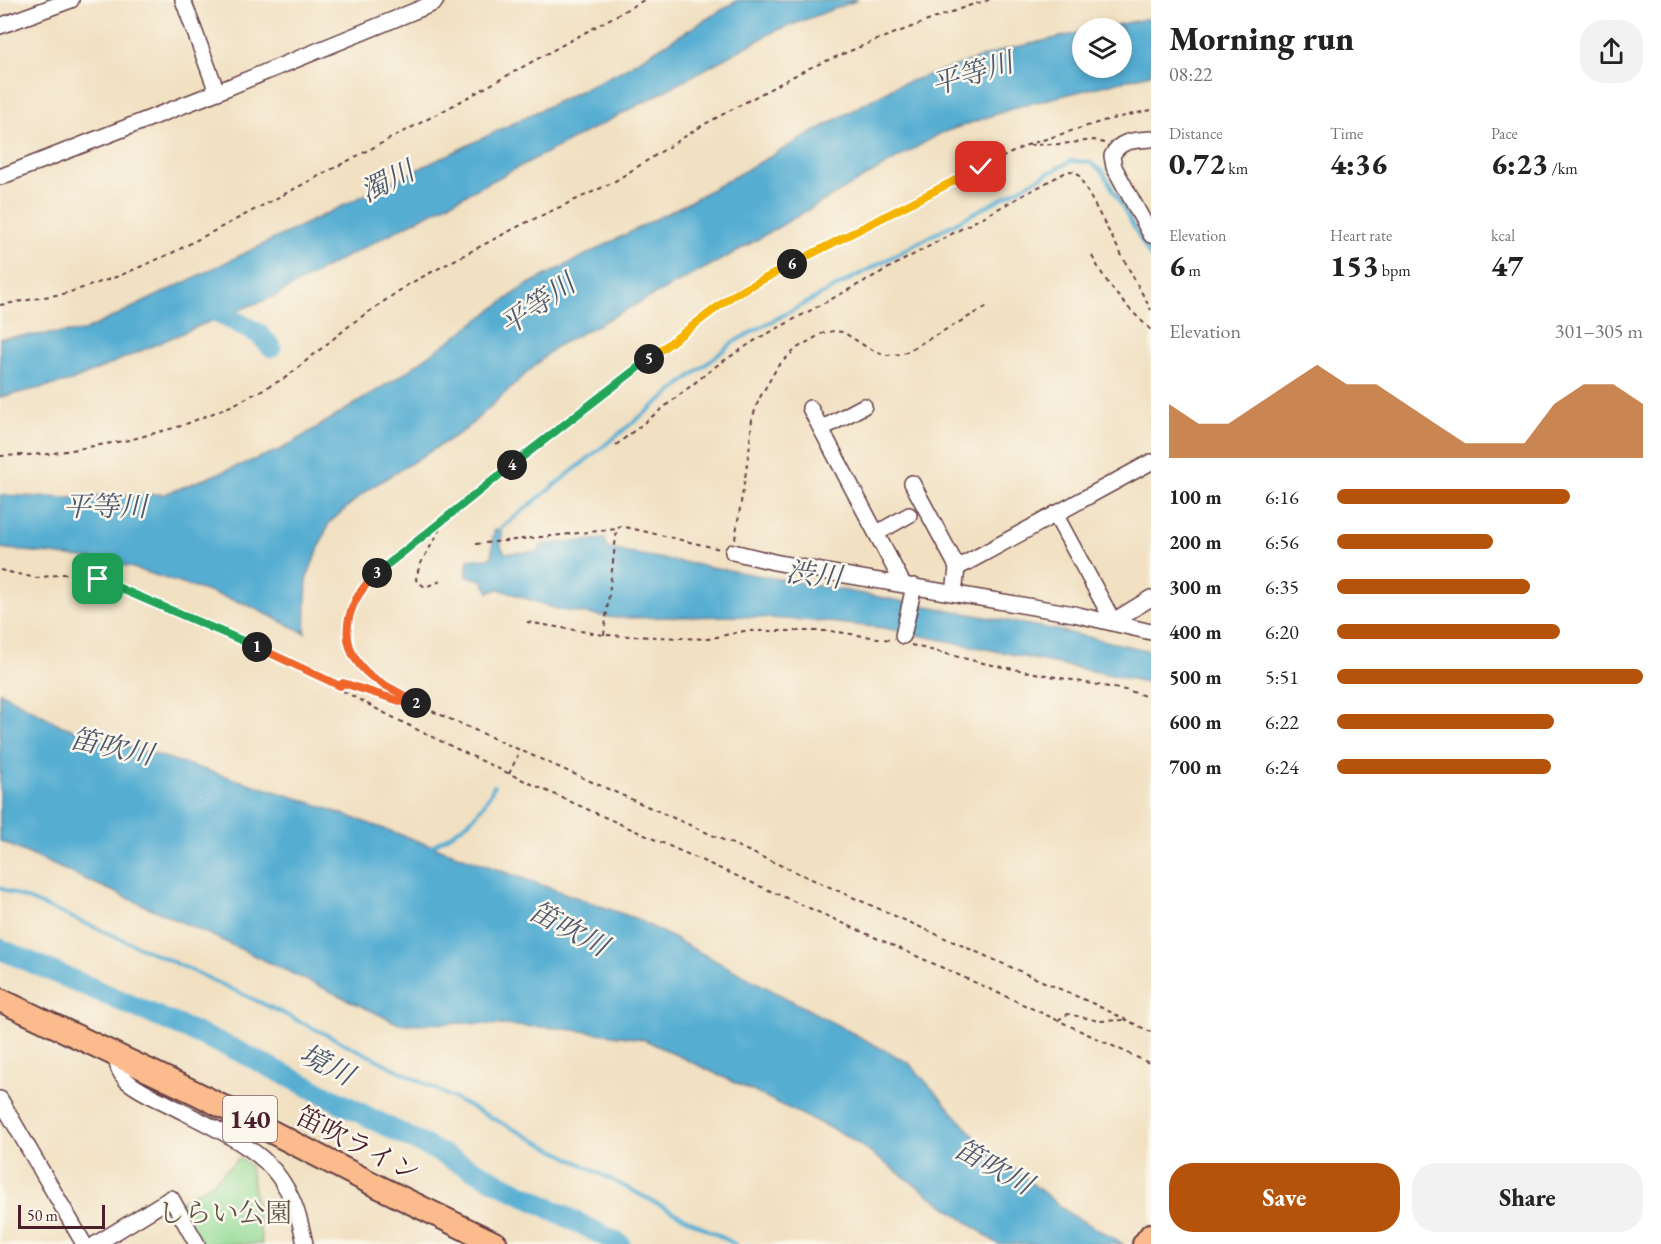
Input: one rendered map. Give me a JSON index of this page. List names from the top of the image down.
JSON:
{
  "streets": {
    "highway": ["140", "笛吹ライン"]
  },
  "water": [
    "平等川",
    "濁川",
    "渋川",
    "笛吹川",
    "境川"
  ],
  "parks": ["しらい公園"],
  "scale_bar": "50 m",
  "page": {
    "heading": ["Morning run", "08:22"],
    "stats": [
      ["Distance", "0.72 km"],
      ["Time", "4:36"],
      ["Pace", "6:23 /km"],
      ["Elevation", "6 m"],
      ["Heart rate", "153 bpm"],
      ["kcal", "47"]
    ],
    "pins": [
      "6",
      "5",
      "4",
      "3",
      "1",
      "2"
    ],
    "chart": ["Elevation", "301–305 m"],
    "list": [
      {
        "name": "100 m",
        "note": "6:16"
      },
      {
        "name": "200 m",
        "note": "6:56"
      },
      {
        "name": "300 m",
        "note": "6:35"
      },
      {
        "name": "400 m",
        "note": "6:20"
      },
      {
        "name": "500 m",
        "note": "5:51"
      },
      {
        "name": "600 m",
        "note": "6:22"
      },
      {
        "name": "700 m",
        "note": "6:24"
      }
    ],
    "buttons": ["Save", "Share"],
    "scale": "50 m"
  }
}
